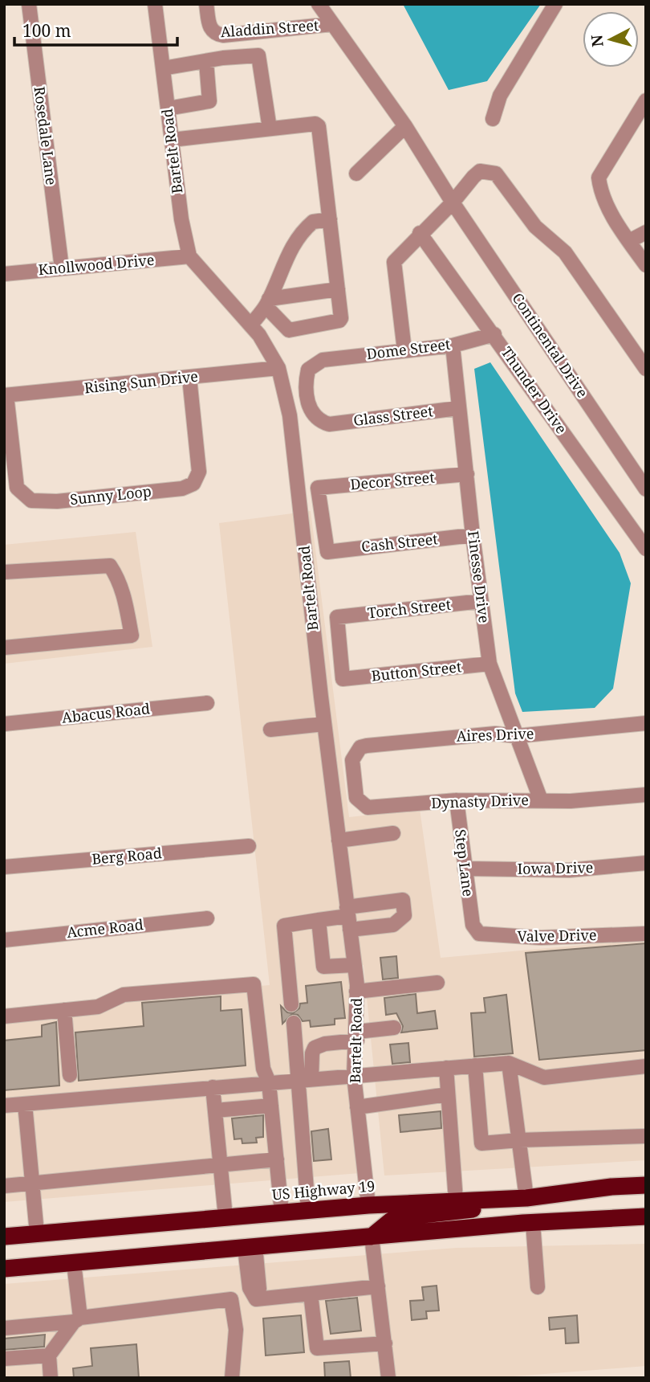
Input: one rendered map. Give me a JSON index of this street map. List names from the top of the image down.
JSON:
{
  "streets": {
    "highway": ["US Highway 19"],
    "street": [
      "Aladdin Street",
      "Rosedale Lane",
      "Bartelt Road",
      "Knollwood Drive",
      "Continental Drive",
      "Dome Street",
      "Rising Sun Drive",
      "Thunder Drive",
      "Glass Street",
      "Decor Street",
      "Sunny Loop",
      "Cash Street",
      "Finesse Drive",
      "Torch Street",
      "Button Street",
      "Abacus Road",
      "Aires Drive",
      "Dynasty Drive",
      "Berg Road",
      "Step Lane",
      "Iowa Drive",
      "Acme Road",
      "Valve Drive"
    ]
  },
  "crossings": [
    ["Aladdin Street", "Continental Drive"],
    ["Rosedale Lane", "Knollwood Drive"],
    ["Bartelt Road", "Knollwood Drive"],
    ["Bartelt Road", "Rising Sun Drive"],
    ["Bartelt Road", "US Highway 19"],
    ["Dome Street", "Thunder Drive"],
    ["Dome Street", "Glass Street"],
    ["Dome Street", "Finesse Drive"],
    ["Rising Sun Drive", "Sunny Loop"],
    ["Glass Street", "Finesse Drive"],
    ["Decor Street", "Cash Street"],
    ["Decor Street", "Finesse Drive"],
    ["Cash Street", "Finesse Drive"],
    ["Finesse Drive", "Torch Street"],
    ["Finesse Drive", "Button Street"],
    ["Finesse Drive", "Aires Drive"],
    ["Finesse Drive", "Dynasty Drive"],
    ["Torch Street", "Button Street"],
    ["Aires Drive", "Dynasty Drive"],
    ["Dynasty Drive", "Step Lane"],
    ["Step Lane", "Iowa Drive"],
    ["Step Lane", "Valve Drive"]
  ],
  "scale_bar": "100 m",
  "north": "left"
}
